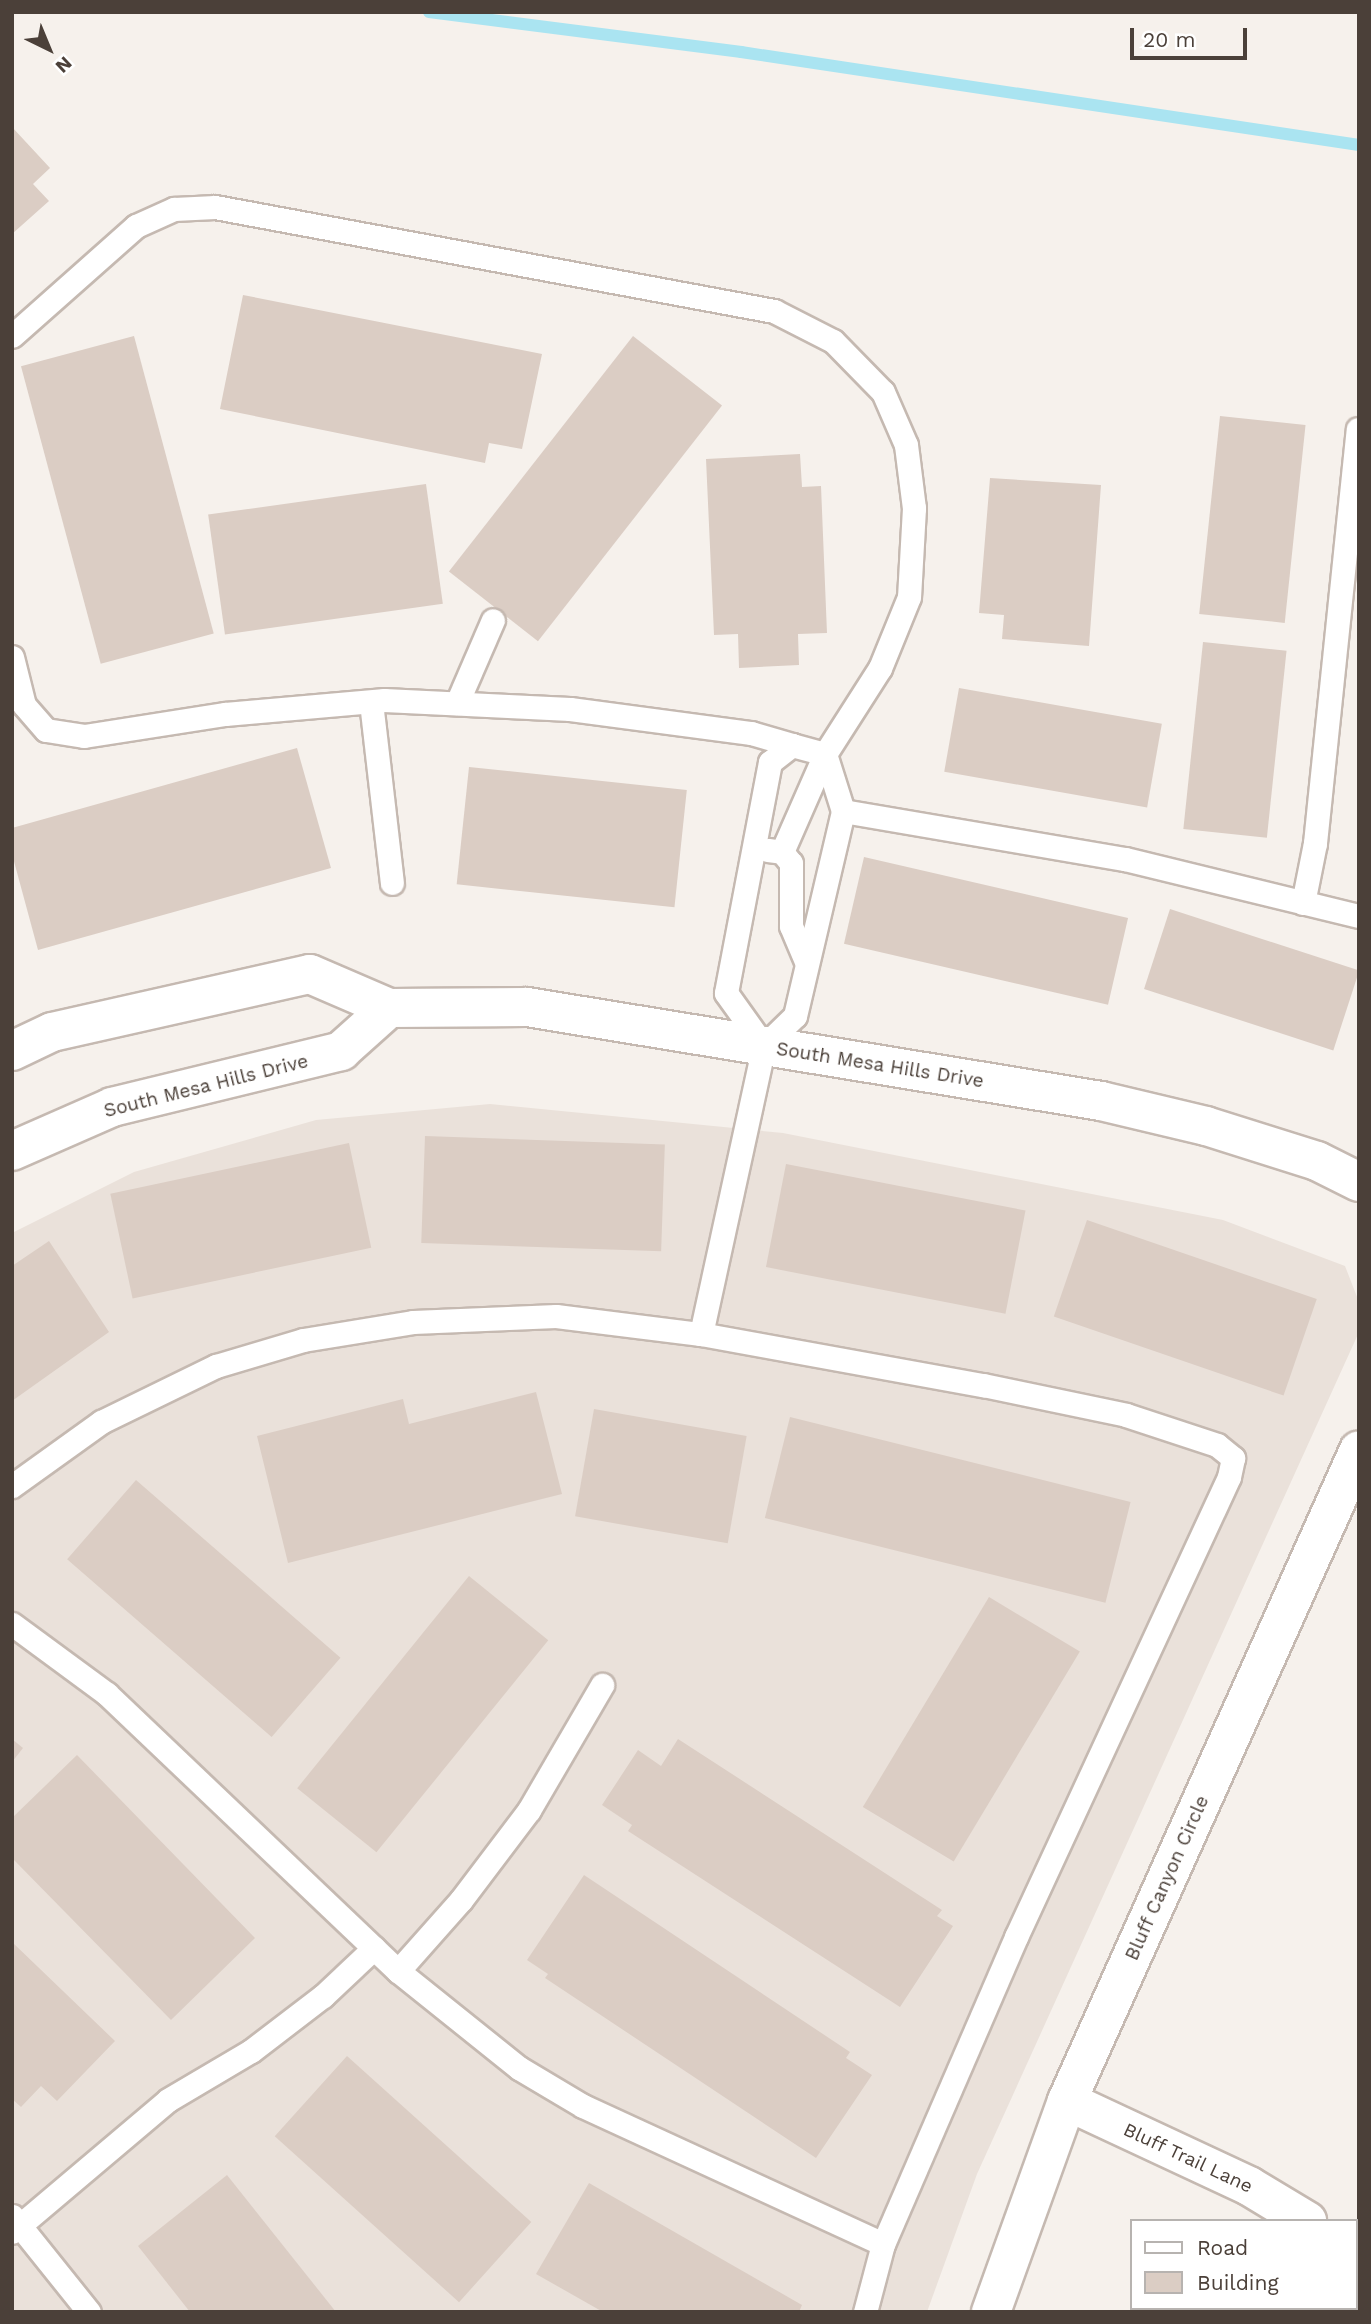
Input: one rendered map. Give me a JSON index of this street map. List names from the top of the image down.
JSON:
{
  "streets": {
    "street": ["South Mesa Hills Drive", "Bluff Canyon Circle", "Bluff Trail Lane"]
  },
  "crossings": [
    ["Bluff Canyon Circle", "Bluff Trail Lane"]
  ],
  "legend": ["Road", "Building"],
  "scale_bar": "20 m",
  "north": "bottom right"
}
